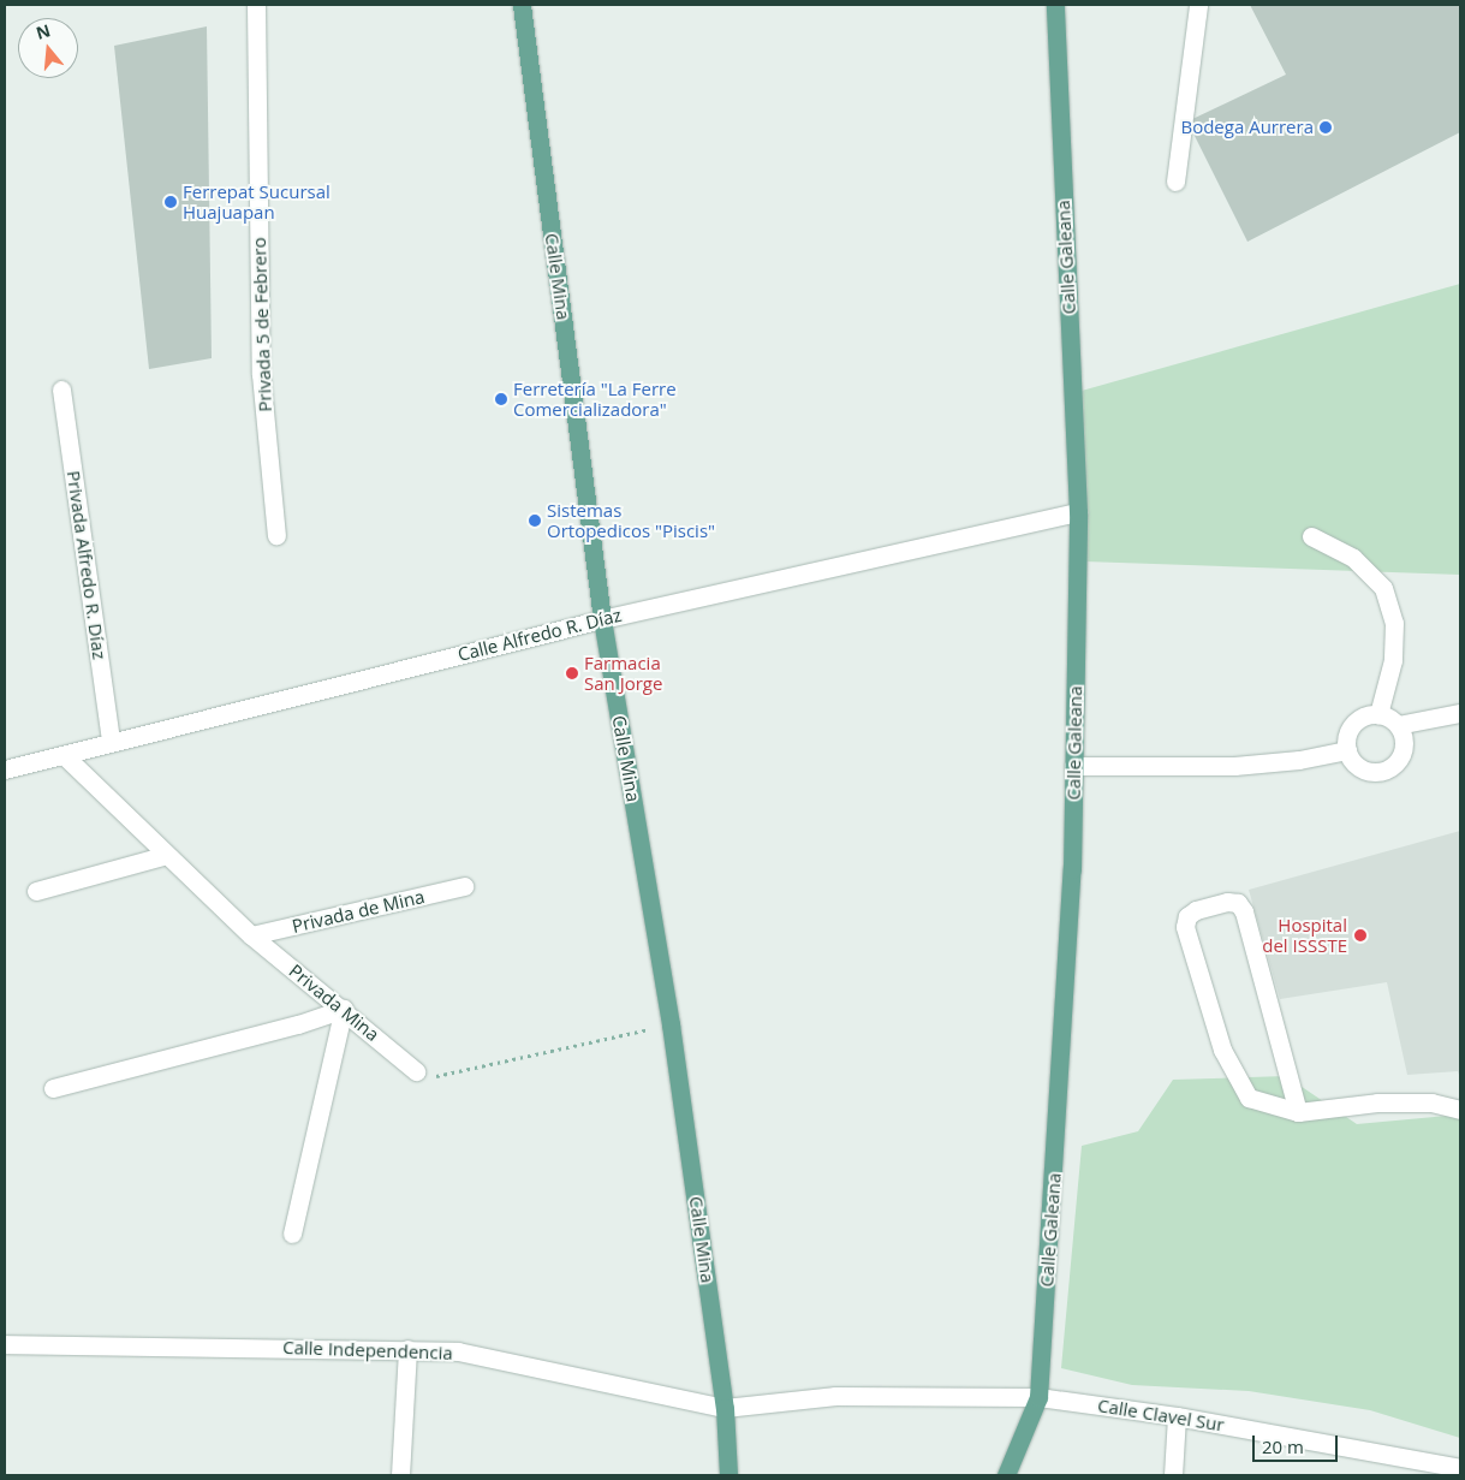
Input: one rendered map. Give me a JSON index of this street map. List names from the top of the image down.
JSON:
{
  "streets": {
    "main road": ["Calle Galeana", "Calle Mina"],
    "street": [
      "Privada 5 de Febrero",
      "Privada Alfredo R. Díaz",
      "Calle Alfredo R. Díaz",
      "Privada de Mina",
      "Privada Mina",
      "Calle Independencia",
      "Calle Clavel Sur"
    ]
  },
  "crossings": [
    ["Calle Galeana", "Calle Alfredo R. Díaz"],
    ["Calle Galeana", "Calle Independencia"],
    ["Calle Galeana", "Calle Clavel Sur"],
    ["Calle Mina", "Calle Alfredo R. Díaz"],
    ["Calle Mina", "Calle Independencia"],
    ["Privada Alfredo R. Díaz", "Calle Alfredo R. Díaz"],
    ["Calle Alfredo R. Díaz", "Privada Mina"],
    ["Privada de Mina", "Privada Mina"],
    ["Calle Independencia", "Calle Clavel Sur"]
  ],
  "places": [
    "Bodega Aurrera",
    "Ferrepat Sucursal Huajuapan",
    "Ferretería \"La Ferre Comercializadora\"",
    "Sistemas Ortopedicos \"Piscis\"",
    "Farmacia San Jorge",
    "Hospital del ISSSTE"
  ],
  "scale_bar": "20 m",
  "north": "top"
}
